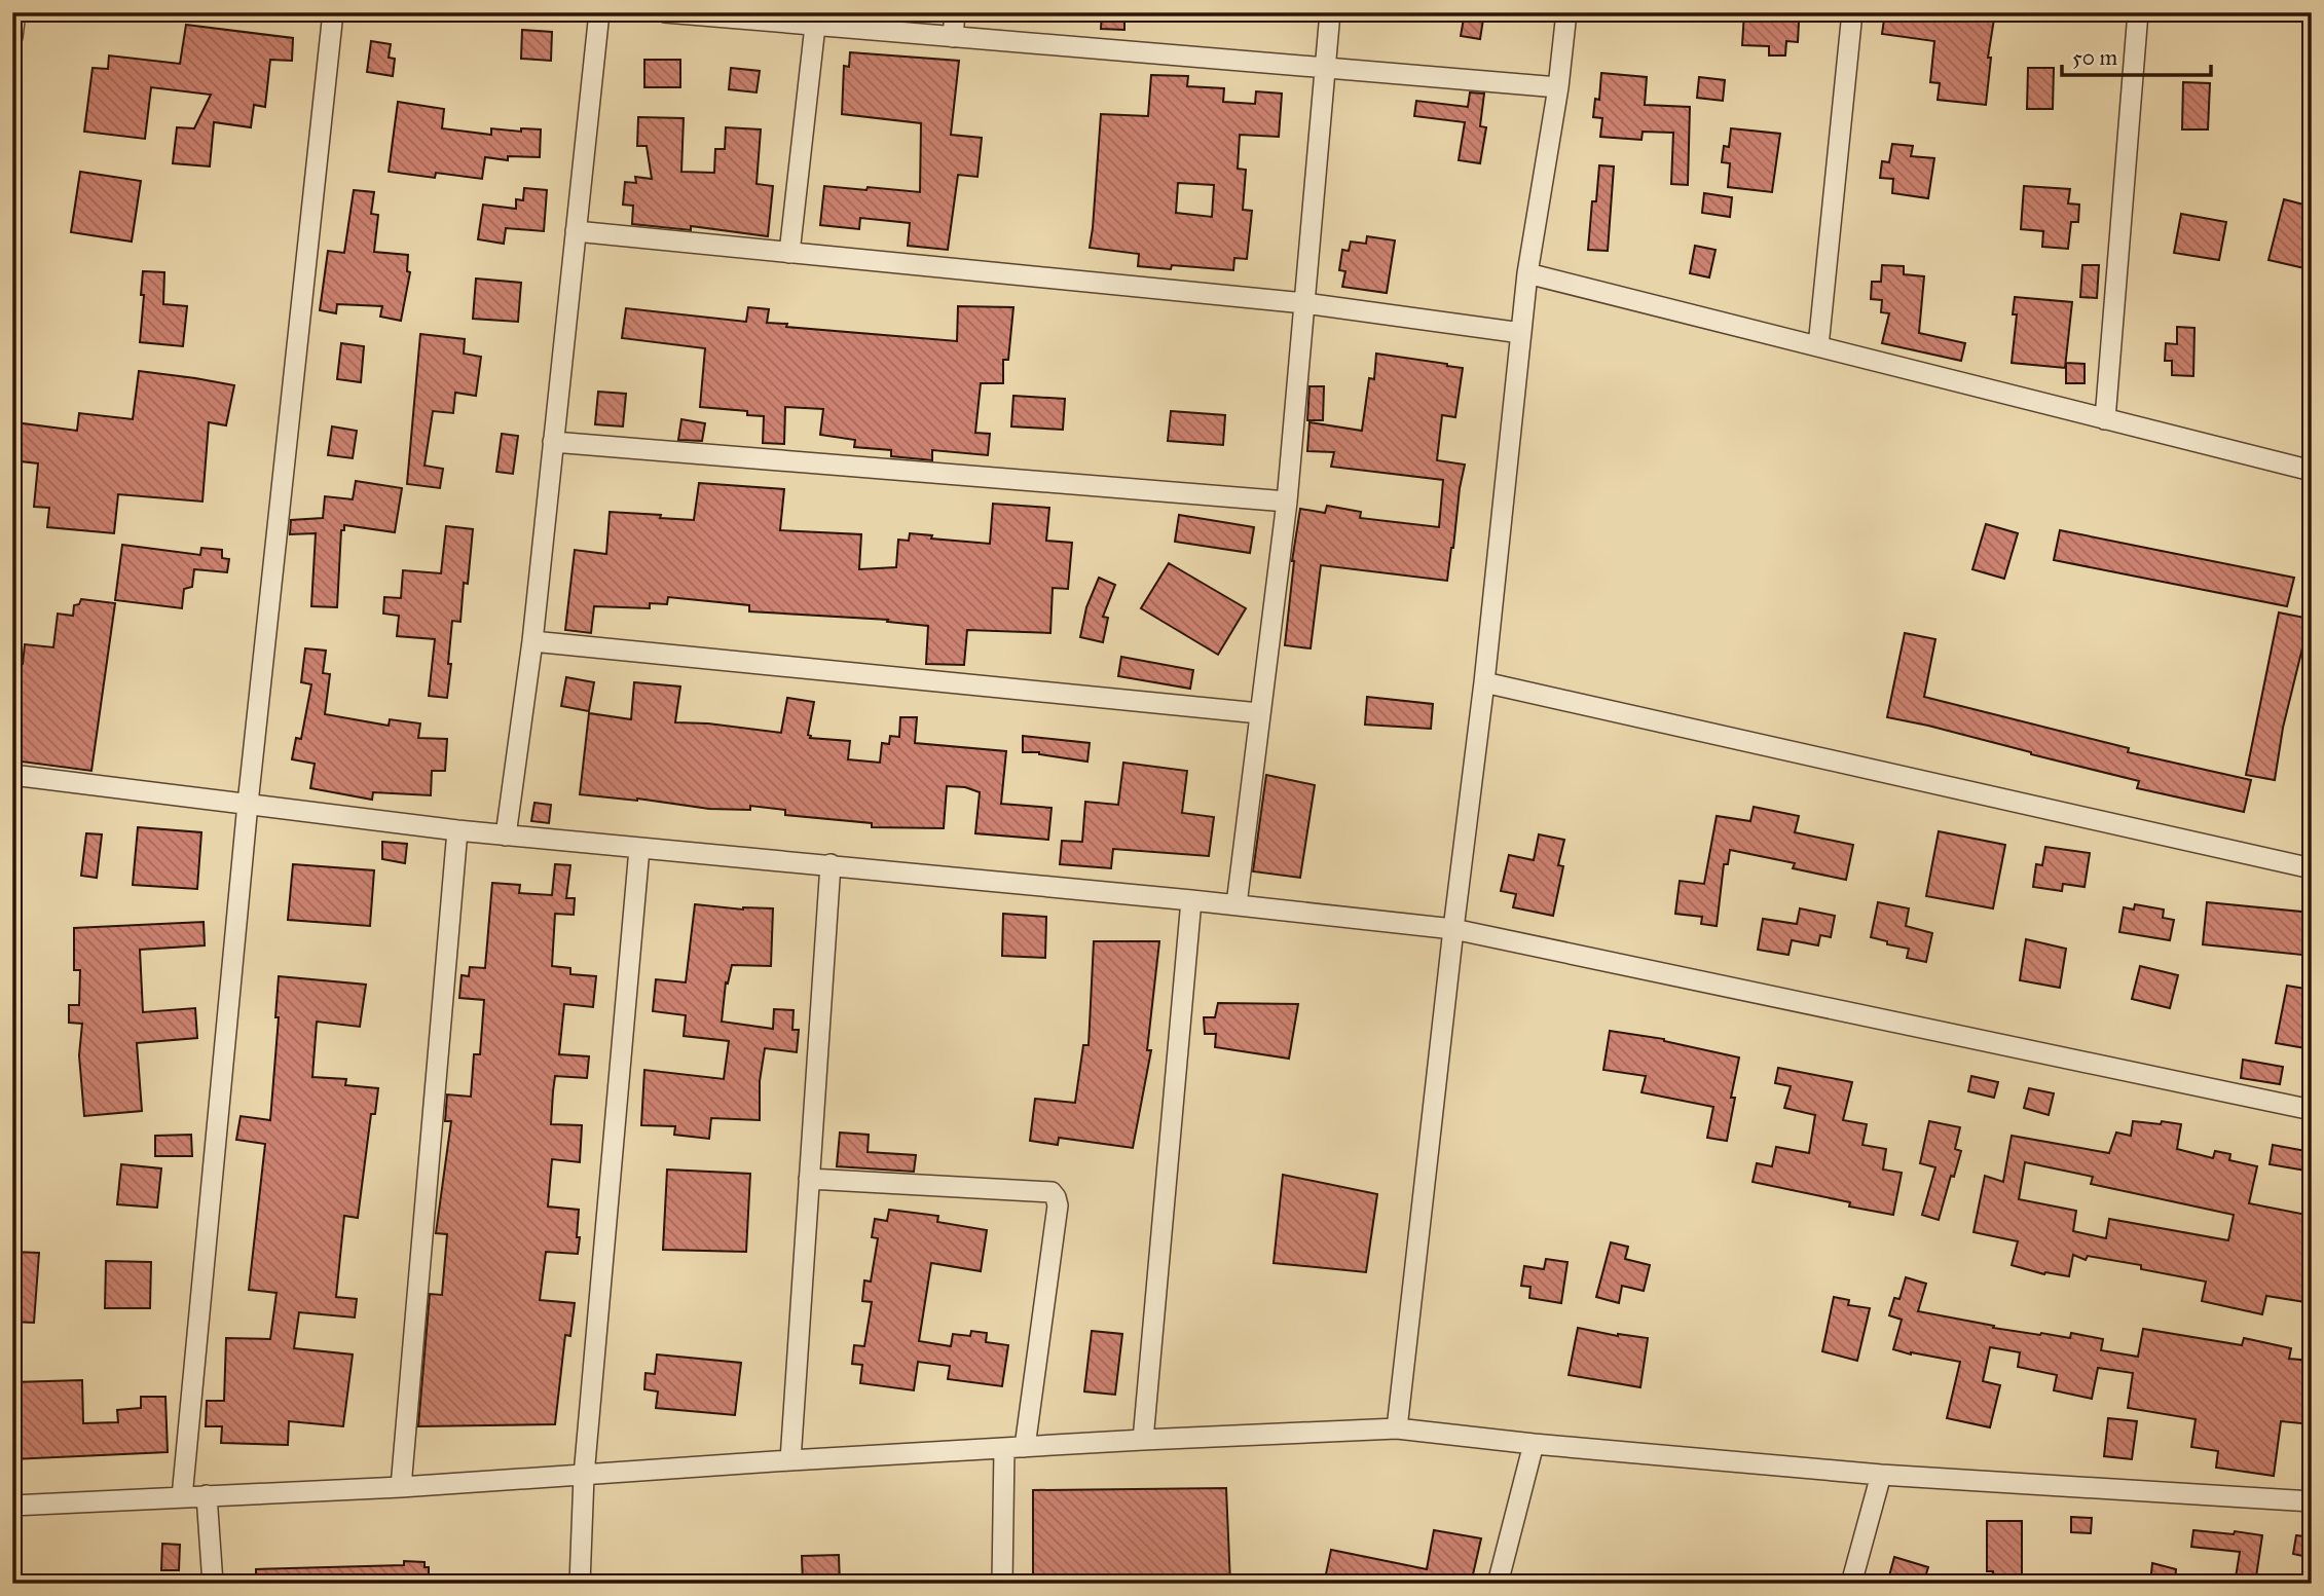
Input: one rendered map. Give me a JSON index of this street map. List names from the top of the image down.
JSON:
{
  "scale_bar": "50 m"
}
